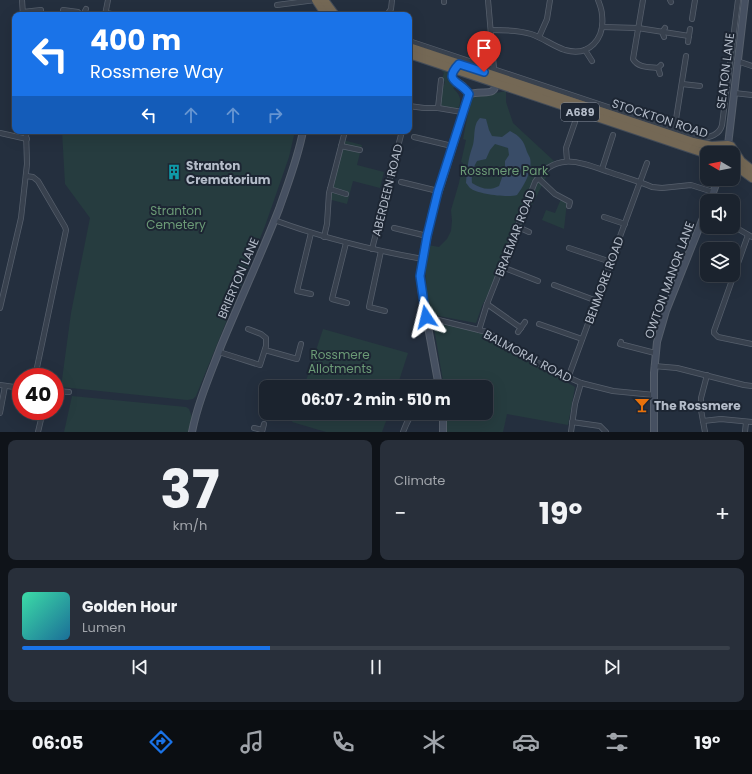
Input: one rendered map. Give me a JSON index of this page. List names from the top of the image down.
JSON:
{
  "streets": {
    "highway": ["A689", "STOCKTON ROAD"],
    "street": [
      "SEATON LANE",
      "ABERDEEN ROAD",
      "BRAEMAR ROAD",
      "BRIERTON LANE",
      "BENMORE ROAD",
      "OWTON MANOR LANE",
      "BALMORAL ROAD"
    ]
  },
  "crossings": [
    ["SEATON LANE", "STOCKTON ROAD"],
    ["BRAEMAR ROAD", "BENMORE ROAD"],
    ["BRAEMAR ROAD", "BALMORAL ROAD"],
    ["BENMORE ROAD", "BALMORAL ROAD"],
    ["OWTON MANOR LANE", "BALMORAL ROAD"]
  ],
  "parks": ["Rossmere Park", "Stranton Cemetery", "Rossmere Allotments"],
  "places": {
    "building": ["Stranton Crematorium"],
    "bar": ["The Rossmere"]
  },
  "north": "left",
  "page": {
    "turn": ["400 m", "Rossmere Way"],
    "limit": "40",
    "trip": "06:07 · 2 min · 510 m",
    "tile": [
      ["37", "km/h"],
      "Climate"
    ],
    "heat": ["−", "19°", "+"],
    "song": ["Golden Hour", "Lumen"],
    "tabs": ["06:05", "19°"]
  }
}
